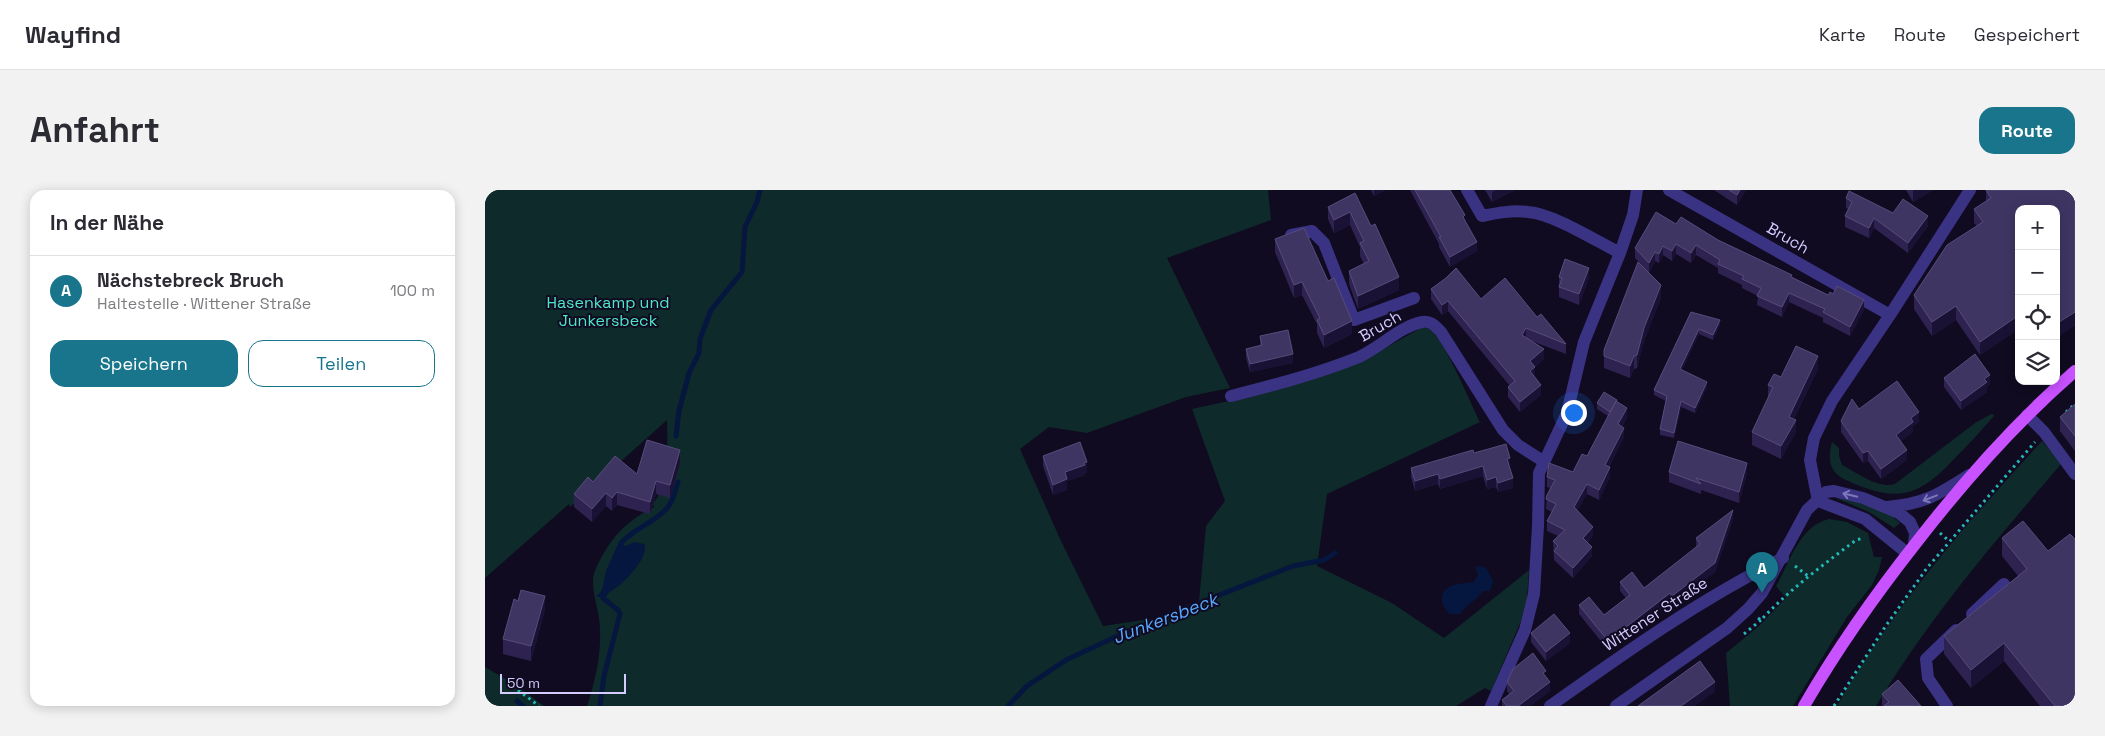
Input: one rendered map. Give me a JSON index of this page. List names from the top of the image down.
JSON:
{
  "streets": {
    "street": ["Bruch", "Wittener Straße"]
  },
  "water": ["Junkersbeck"],
  "parks": ["Hasenkamp und Junkersbeck"],
  "scale_bar": "50 m",
  "page": {
    "header": "Wayfind",
    "nav": ["Karte", "Route", "Gespeichert"],
    "buttons": [
      "Route",
      ["Speichern", "Teilen"]
    ],
    "title": "Anfahrt",
    "heading": "In der Nähe",
    "map_buttons": ["+", "−"],
    "list": [
      {
        "mark": "A",
        "name": "Nächstebreck Bruch",
        "note": "Haltestelle · Wittener Straße",
        "value": "100 m"
      }
    ],
    "pins": "A",
    "scale": "50 m"
  }
}
